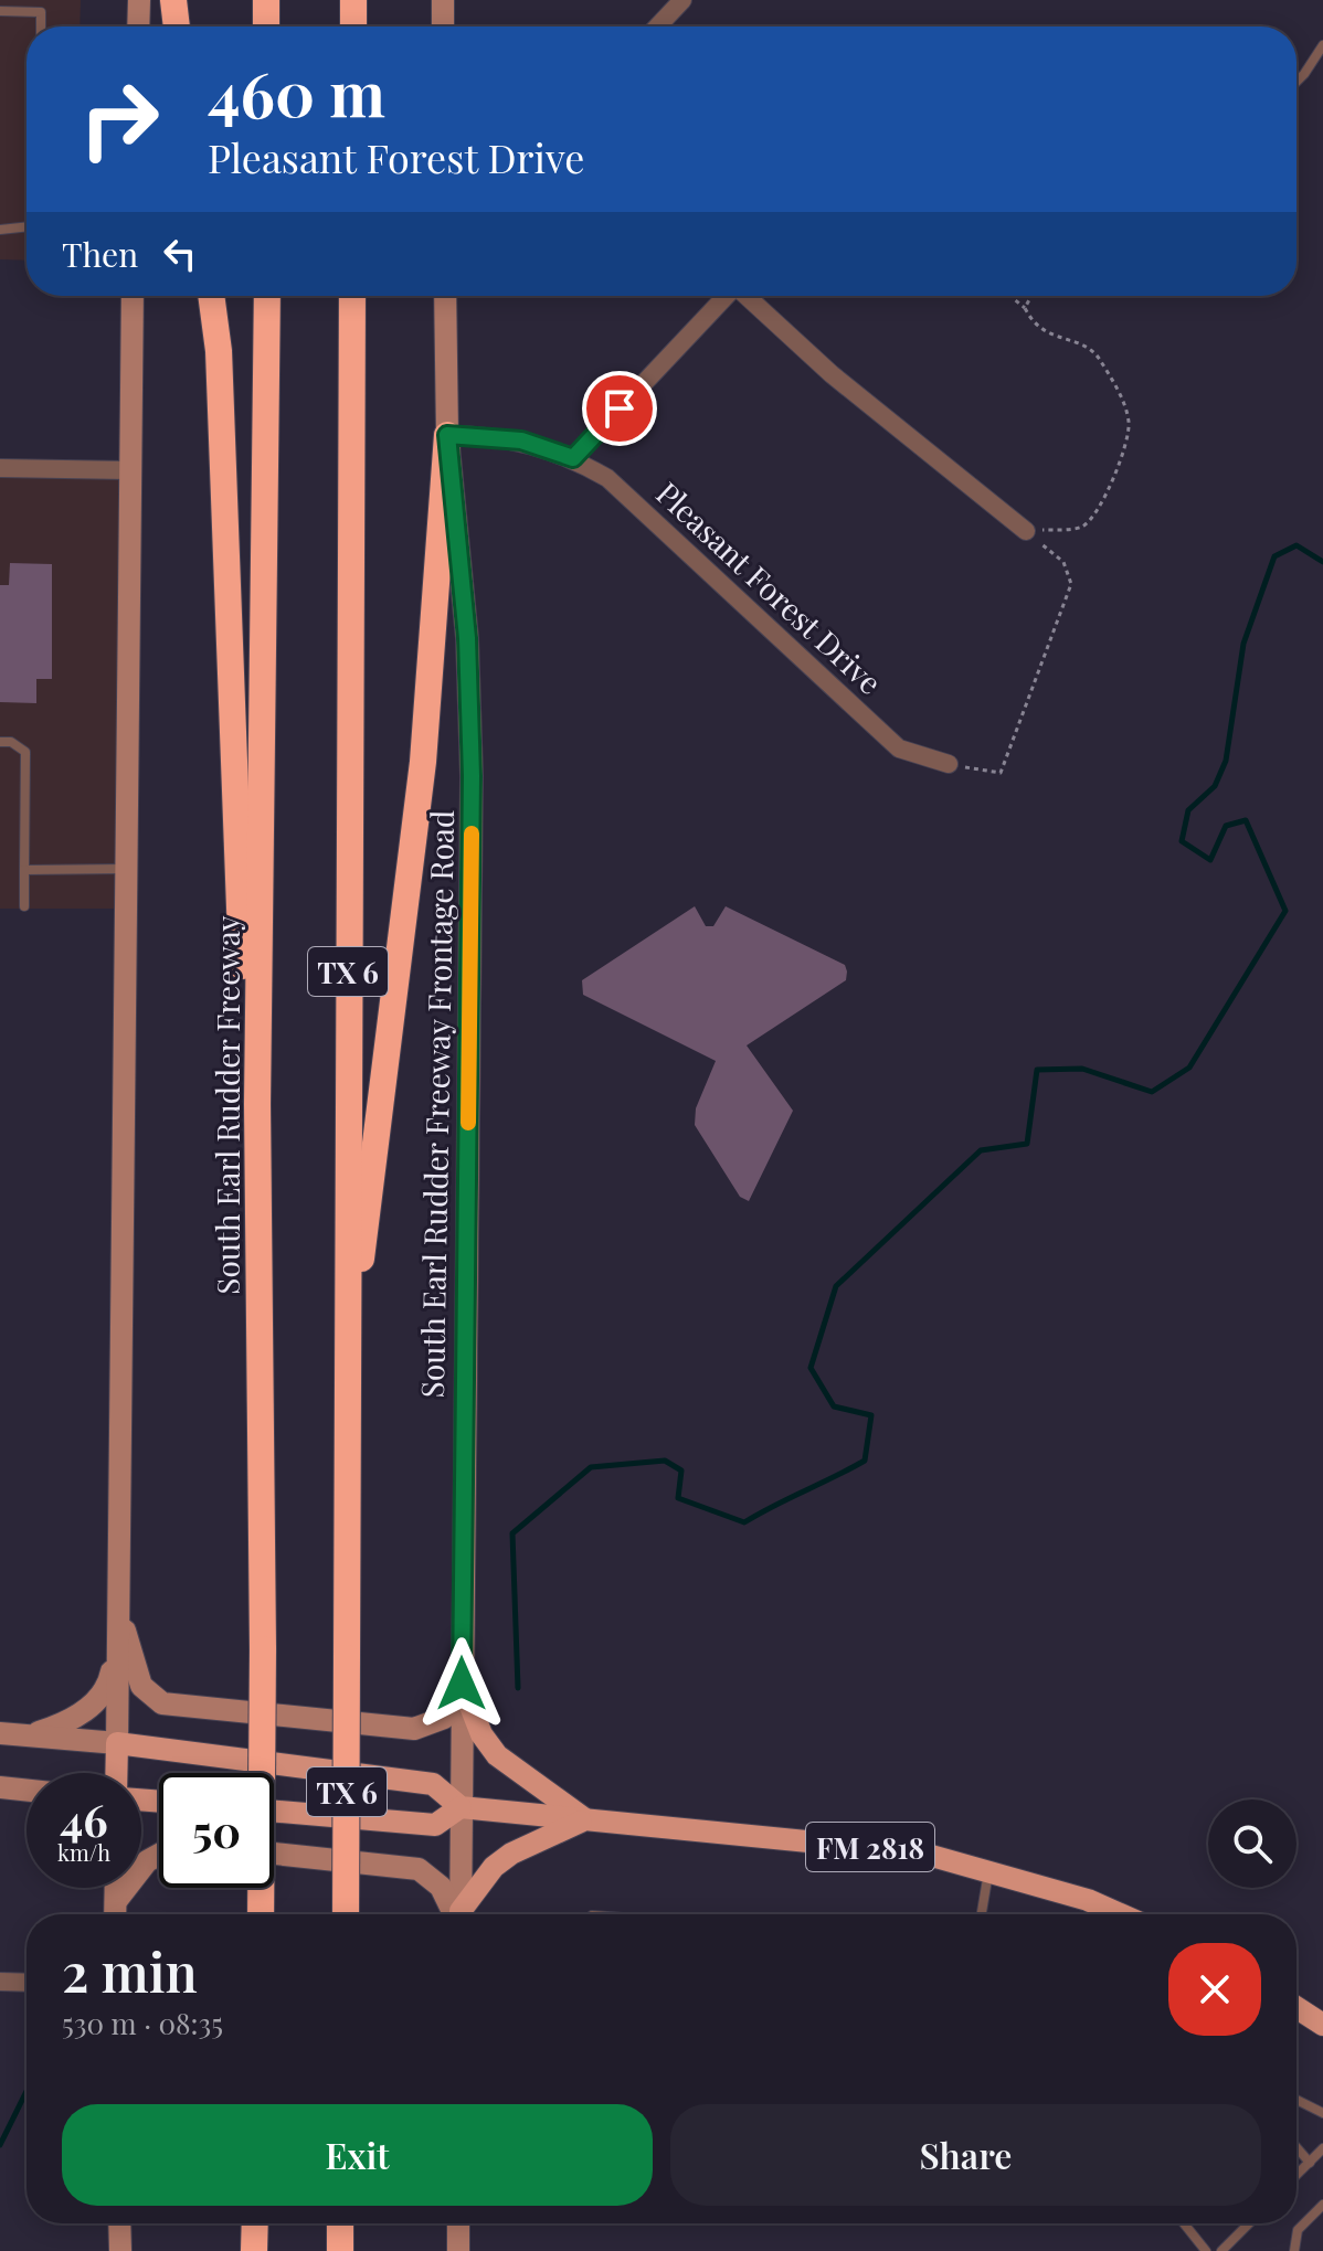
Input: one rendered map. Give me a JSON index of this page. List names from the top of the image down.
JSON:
{
  "streets": {
    "highway": ["TX 6", "South Earl Rudder Freeway"],
    "main road": ["South Earl Rudder Freeway Frontage Road", "FM 2818"],
    "street": ["Pleasant Forest Drive"]
  },
  "crossings": [
    ["Pleasant Forest Drive", "South Earl Rudder Freeway Frontage Road"],
    ["South Earl Rudder Freeway Frontage Road", "FM 2818"]
  ],
  "page": {
    "turn": ["460 m", "Pleasant Forest Drive"],
    "then": "Then",
    "speed": "46 km/h",
    "limit": "50",
    "heading": ["2 min", "530 m · 08:35"],
    "buttons": ["Exit", "Share"]
  }
}
